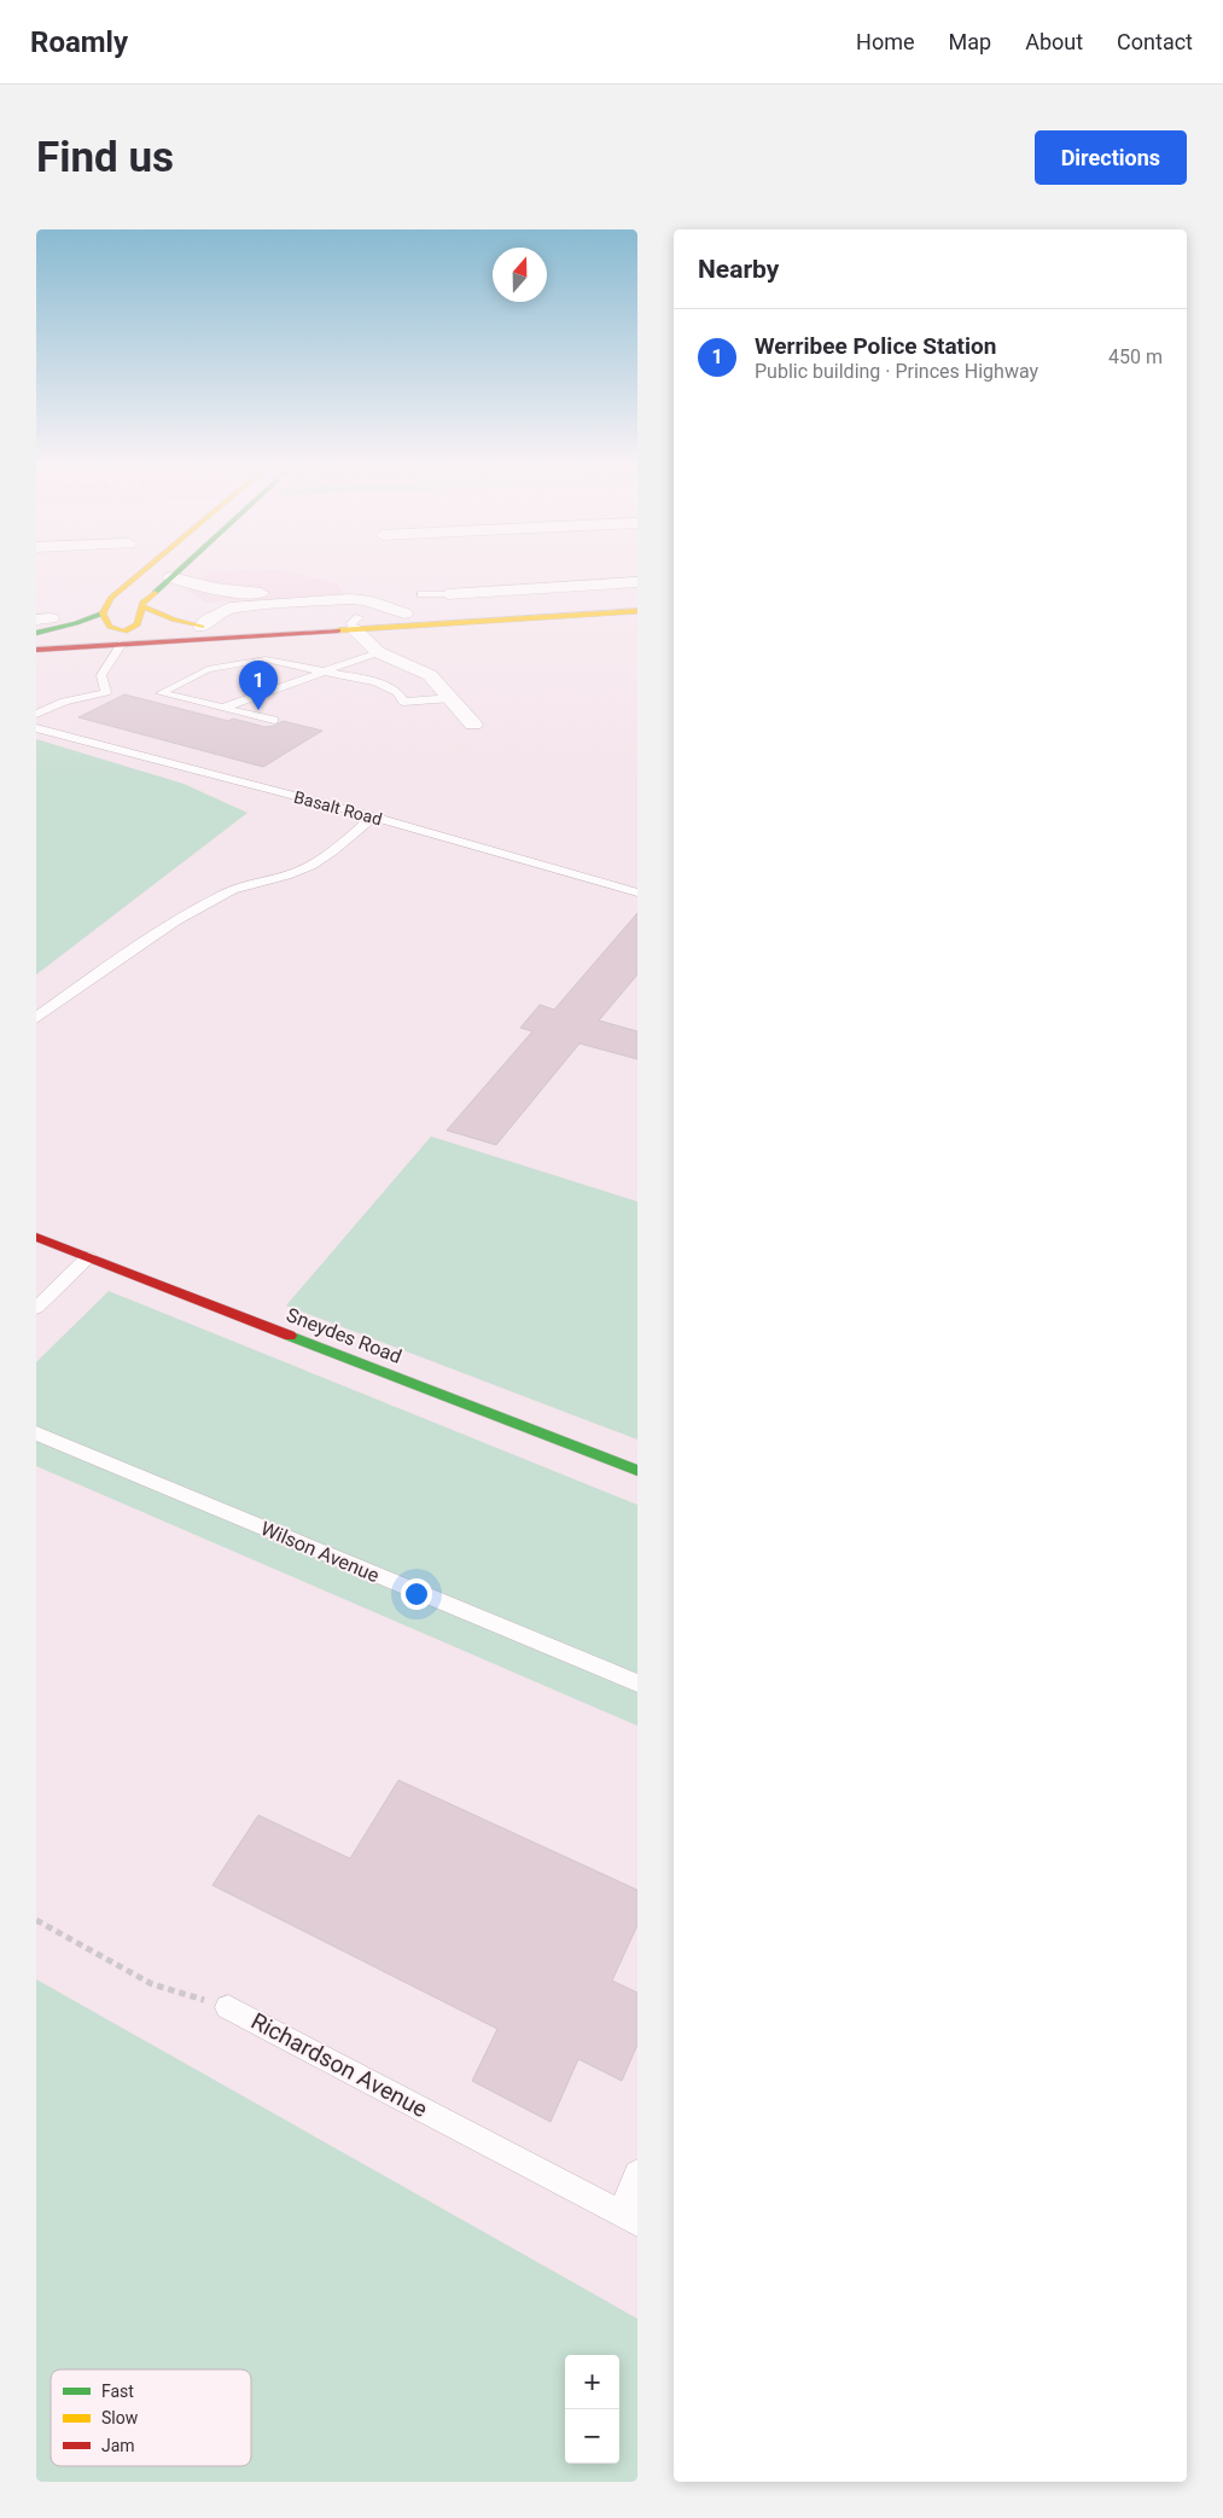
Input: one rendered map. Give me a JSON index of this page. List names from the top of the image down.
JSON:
{
  "streets": {
    "main road": ["Sneydes Road"],
    "lane": ["Basalt Road", "Wilson Avenue", "Richardson Avenue"]
  },
  "legend": ["Fast", "Slow", "Jam"],
  "north": "top",
  "page": {
    "header": "Roamly",
    "nav": [
      "Home",
      "Map",
      "About",
      "Contact"
    ],
    "buttons": "Directions",
    "title": "Find us",
    "heading": "Nearby",
    "list": [
      {
        "mark": "1",
        "name": "Werribee Police Station",
        "note": "Public building · Princes Highway",
        "value": "450 m"
      }
    ],
    "pins": "1",
    "map_buttons": ["+", "−"]
  }
}
